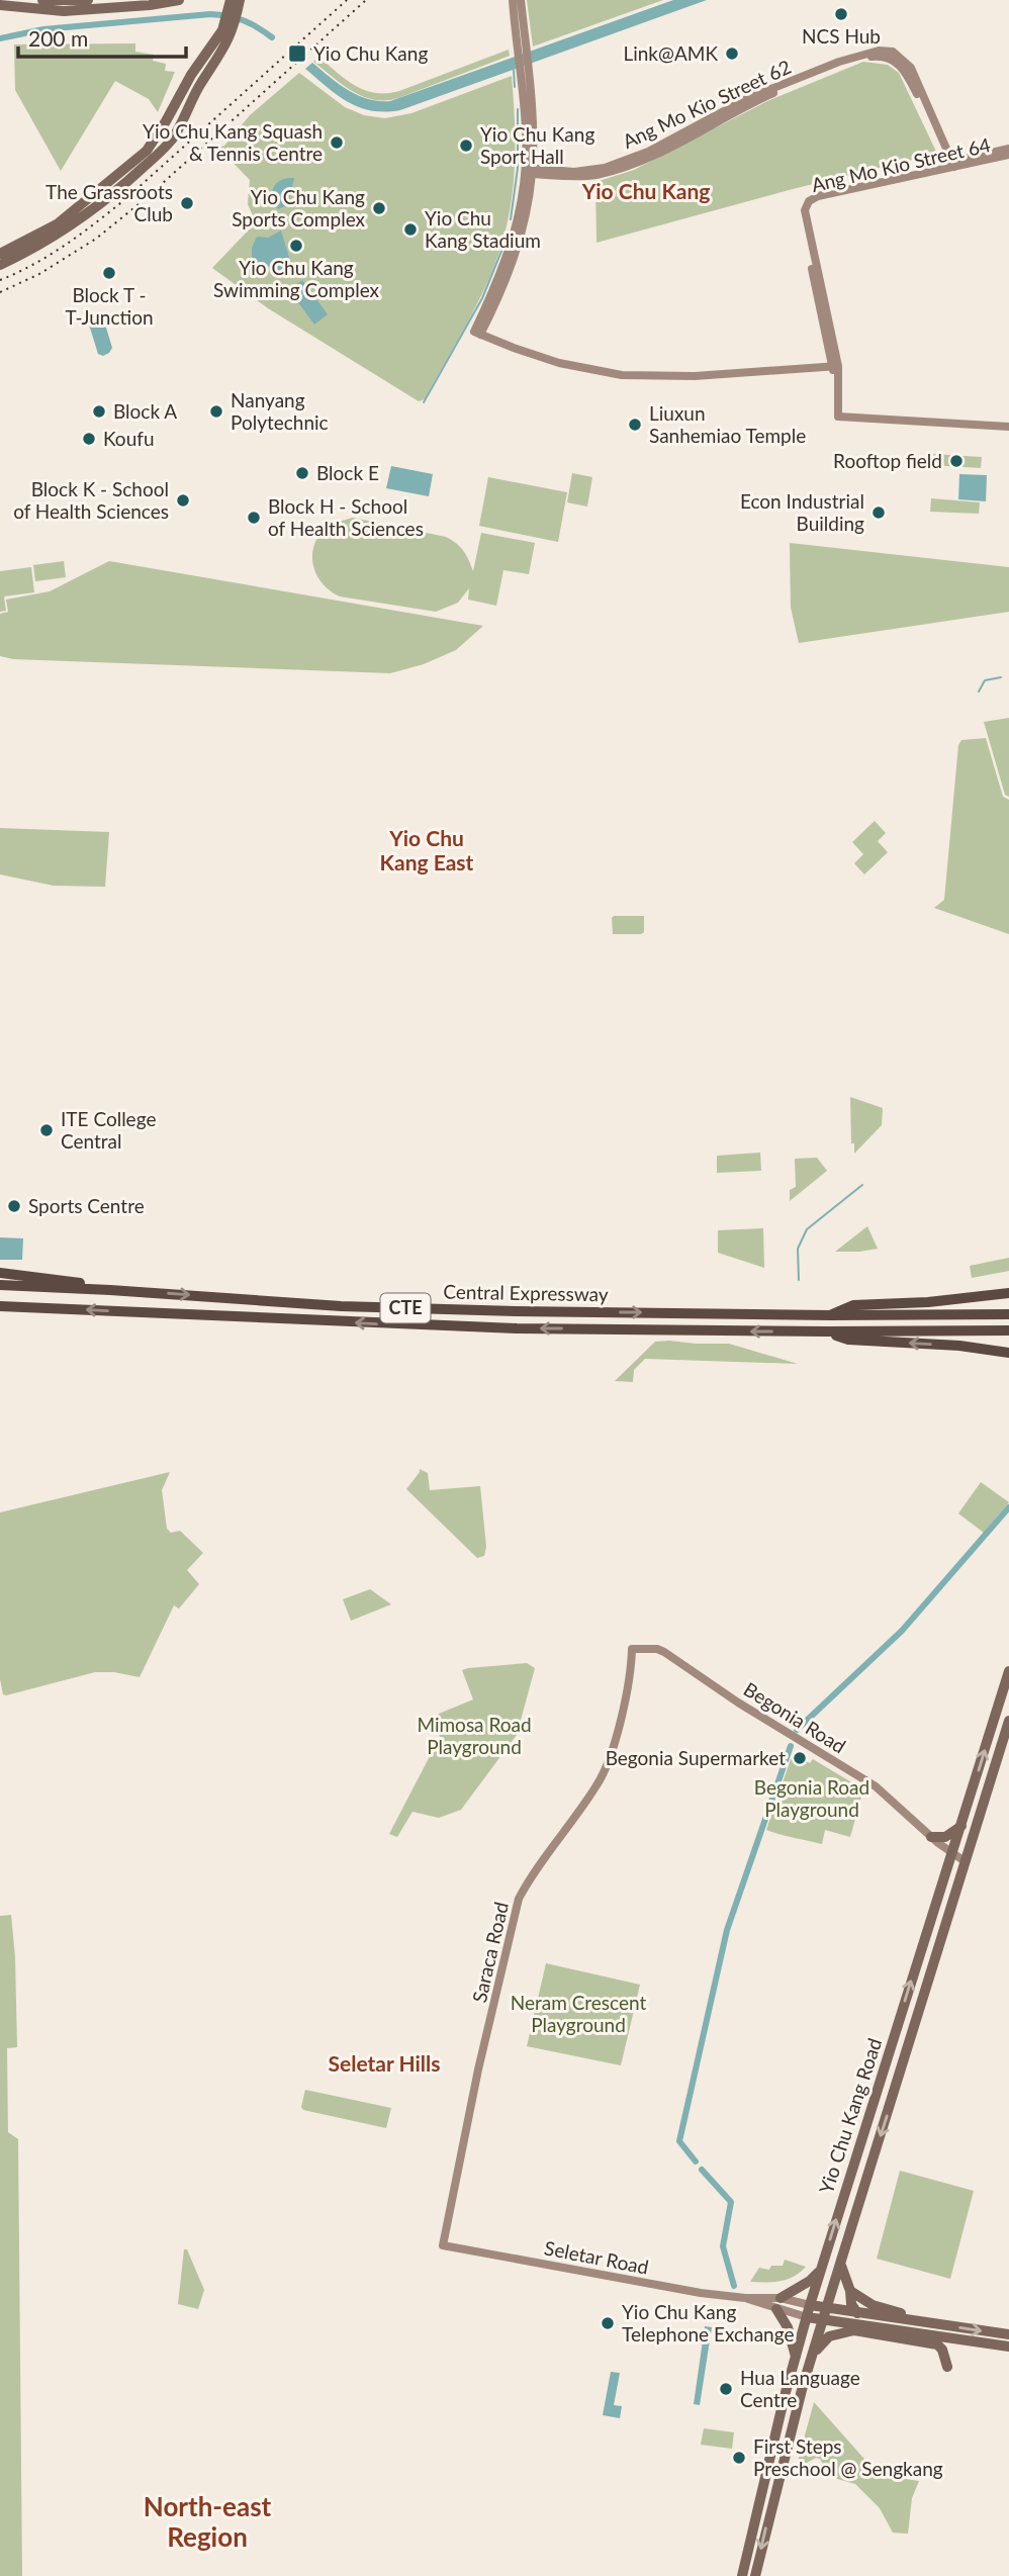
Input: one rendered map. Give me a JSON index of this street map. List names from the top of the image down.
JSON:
{
  "streets": {
    "highway": ["Central Expressway", "CTE"],
    "main road": ["Yio Chu Kang Road"],
    "street": [
      "Ang Mo Kio Street 62",
      "Ang Mo Kio Street 64",
      "Begonia Road",
      "Saraca Road",
      "Seletar Road"
    ]
  },
  "crossings": [
    ["Ang Mo Kio Street 62", "Ang Mo Kio Street 64"],
    ["Begonia Road", "Saraca Road"],
    ["Begonia Road", "Yio Chu Kang Road"],
    ["Saraca Road", "Seletar Road"],
    ["Yio Chu Kang Road", "Seletar Road"]
  ],
  "districts": [
    "Yio Chu Kang",
    "Yio Chu Kang East",
    "Seletar Hills",
    "North-east Region"
  ],
  "parks": ["Mimosa Road Playground", "Begonia Road Playground", "Neram Crescent Playground"],
  "places": {
    "other": [
      "NCS Hub",
      "Link@AMK",
      "Yio Chu Kang Squash & Tennis Centre",
      "Yio Chu Kang Sport Hall",
      "The Grassroots Club",
      "Yio Chu Kang Sports Complex",
      "Yio Chu Kang Stadium",
      "Yio Chu Kang Swimming Complex",
      "Block T - T-Junction",
      "Block A",
      "Nanyang Polytechnic",
      "Liuxun Sanhemiao Temple",
      "Koufu",
      "Rooftop field",
      "Block E",
      "Block K - School of Health Sciences",
      "Econ Industrial Building",
      "Block H - School of Health Sciences",
      "ITE College Central",
      "Sports Centre",
      "Begonia Supermarket",
      "Yio Chu Kang Telephone Exchange",
      "Hua Language Centre",
      "First Steps Preschool @ Sengkang"
    ],
    "transit": ["Yio Chu Kang"]
  },
  "scale_bar": "200 m"
}
